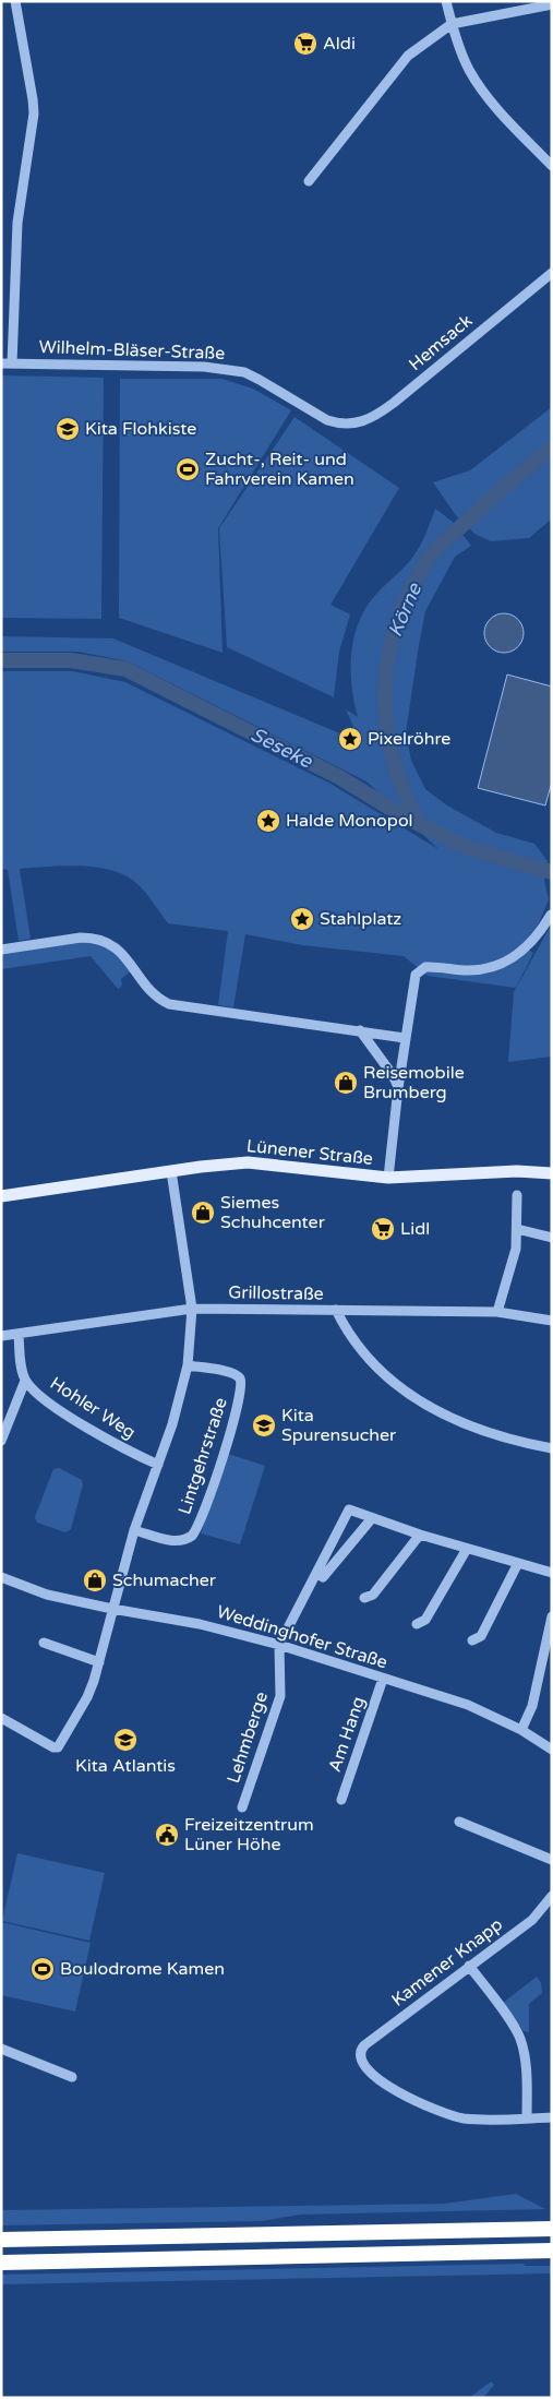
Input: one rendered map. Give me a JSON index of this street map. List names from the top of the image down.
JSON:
{
  "streets": {
    "main road": ["Lünener Straße"],
    "street": [
      "Hemsack",
      "Wilhelm-Bläser-Straße",
      "Grillostraße",
      "Hohler Weg",
      "Lintgehrstraße",
      "Weddinghofer Straße",
      "Am Hang",
      "Lehmberge",
      "Kamener Knapp"
    ]
  },
  "crossings": [
    ["Hemsack", "Wilhelm-Bläser-Straße"],
    ["Grillostraße", "Hohler Weg"],
    ["Weddinghofer Straße", "Am Hang"],
    ["Weddinghofer Straße", "Lehmberge"]
  ],
  "water": ["Körne", "Seseke"],
  "places": {
    "supermarket": ["Aldi", "Lidl"],
    "school or university": ["Kita Flohkiste", "Kita Spurensucher", "Kita Atlantis"],
    "sports": ["Zucht-, Reit- und Fahrverein Kamen", "Boulodrome Kamen"],
    "place": ["Pixelröhre", "Halde Monopol", "Stahlplatz"],
    "shop": ["Reisemobile Brumberg", "Siemes Schuhcenter", "Schumacher"],
    "public building": ["Freizeitzentrum Lüner Höhe"]
  }
}
